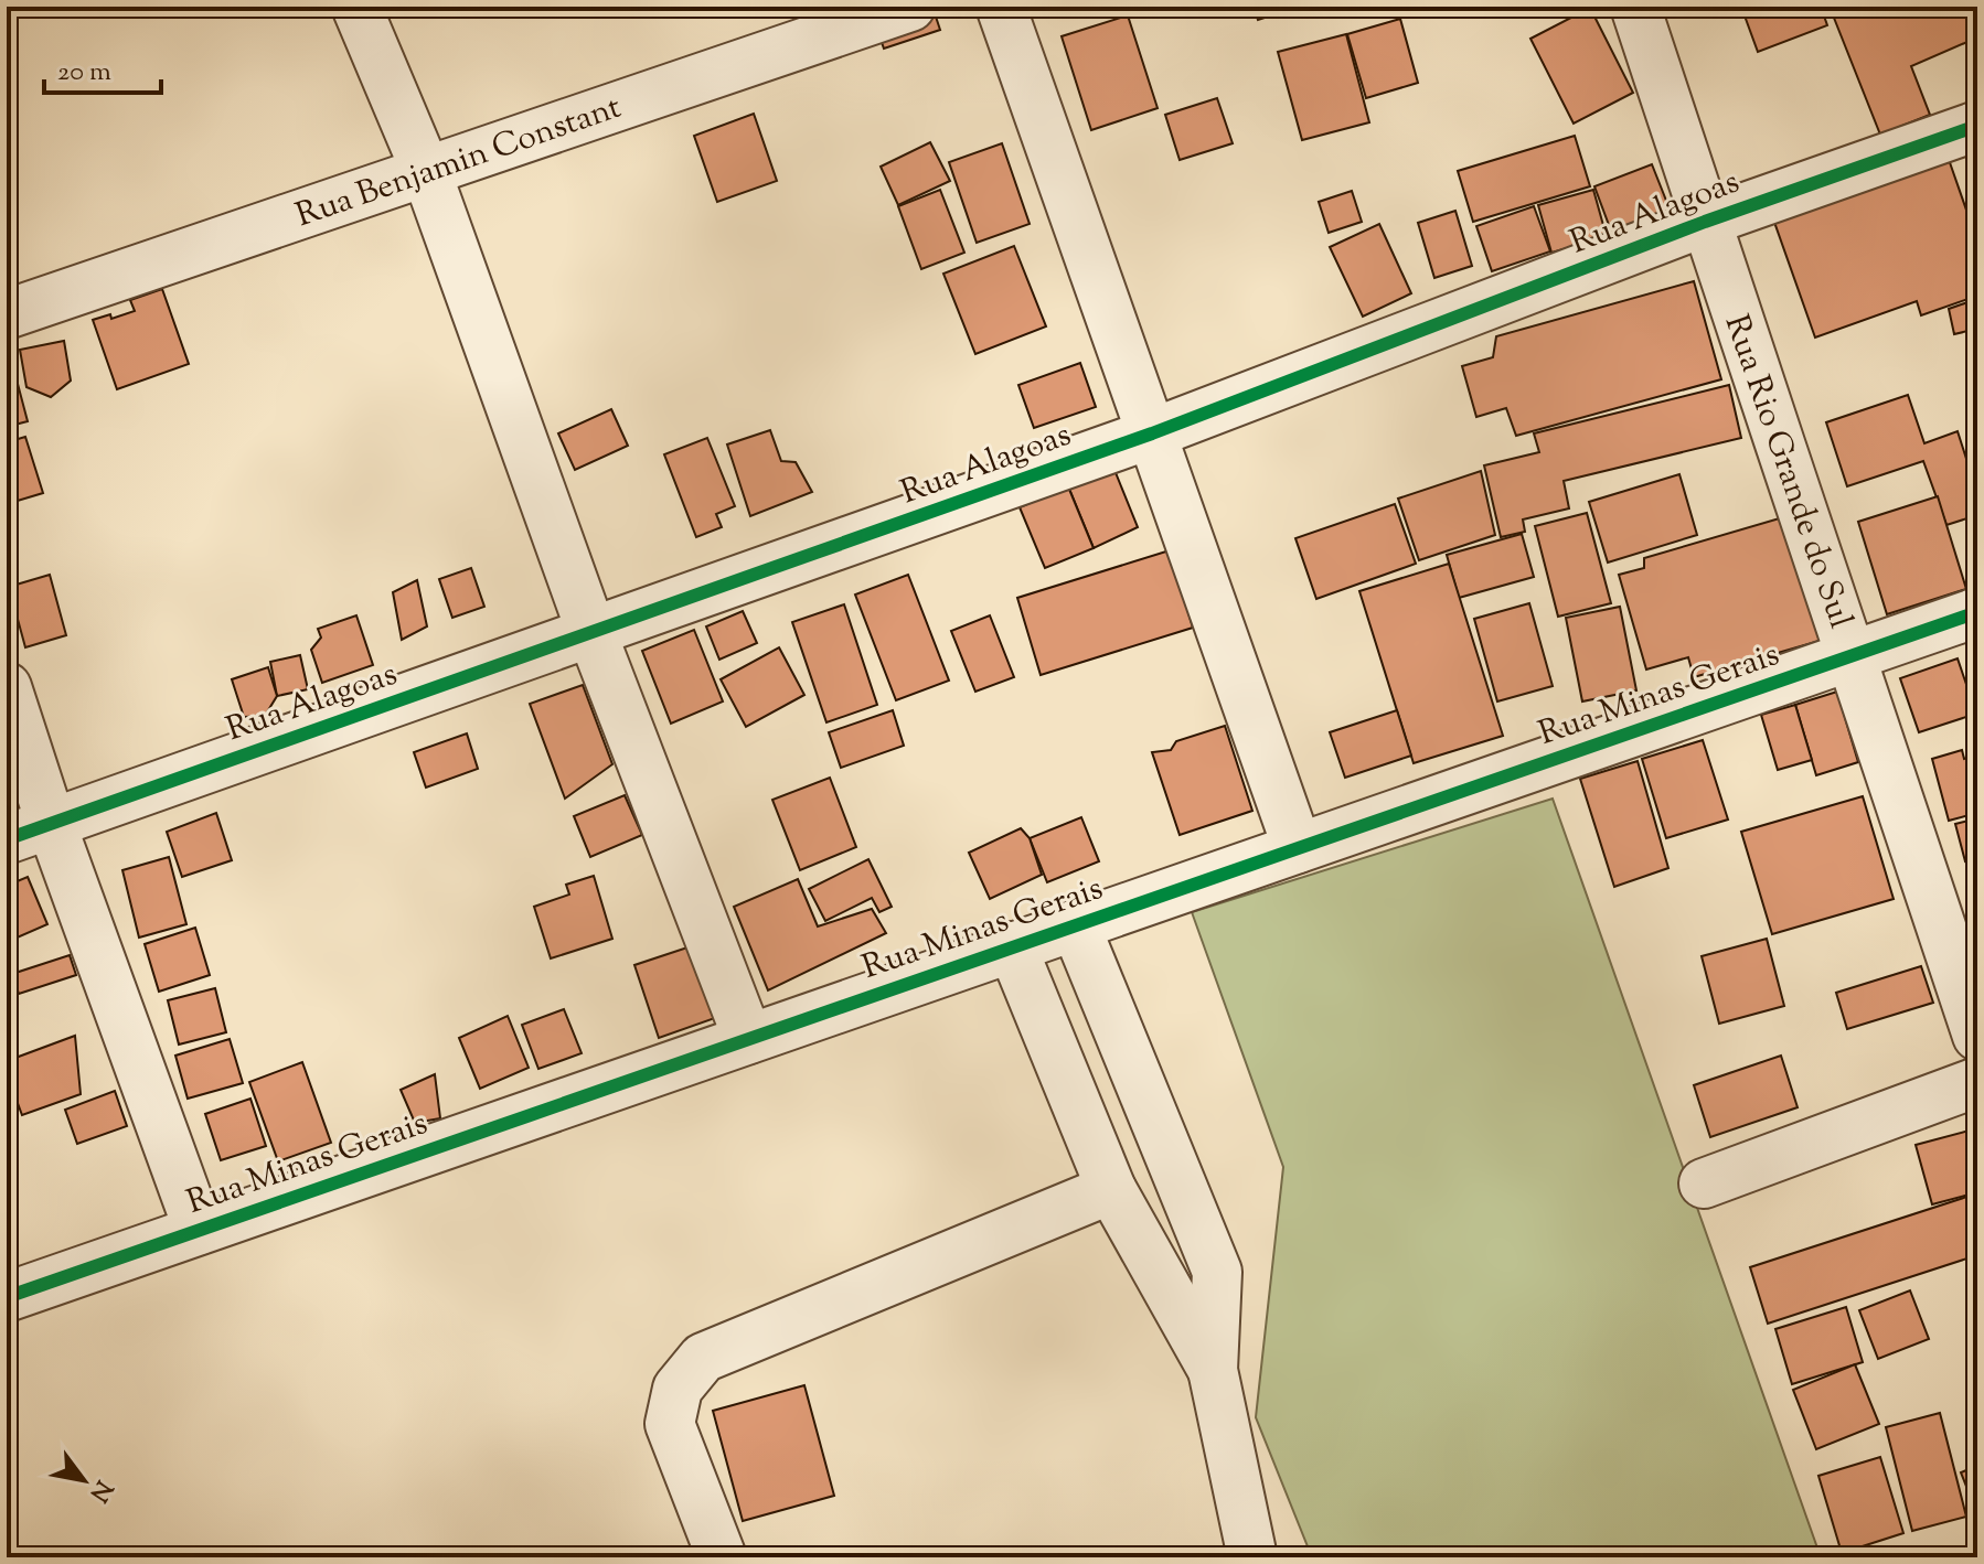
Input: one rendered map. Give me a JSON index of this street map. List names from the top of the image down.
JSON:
{
  "streets": {
    "street": [
      "Rua Benjamin Constant",
      "Rua Alagoas",
      "Rua Rio Grande do Sul",
      "Rua Minas Gerais"
    ]
  },
  "crossings": [
    ["Rua Alagoas", "Rua Rio Grande do Sul"],
    ["Rua Rio Grande do Sul", "Rua Minas Gerais"]
  ],
  "scale_bar": "20 m",
  "north": "bottom right"
}
